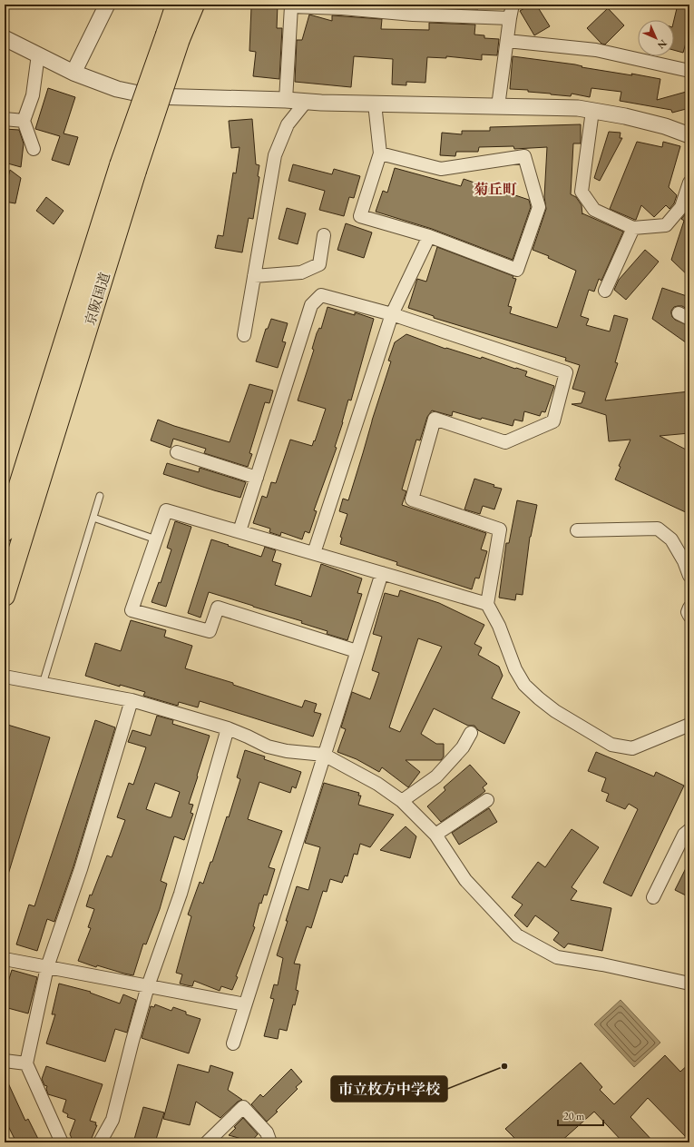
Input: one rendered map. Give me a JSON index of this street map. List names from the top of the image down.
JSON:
{
  "streets": {
    "highway": ["京阪国道"]
  },
  "districts": ["菊丘町"],
  "places": ["市立枚方中学校"],
  "scale_bar": "20 m",
  "north": "bottom right"
}
